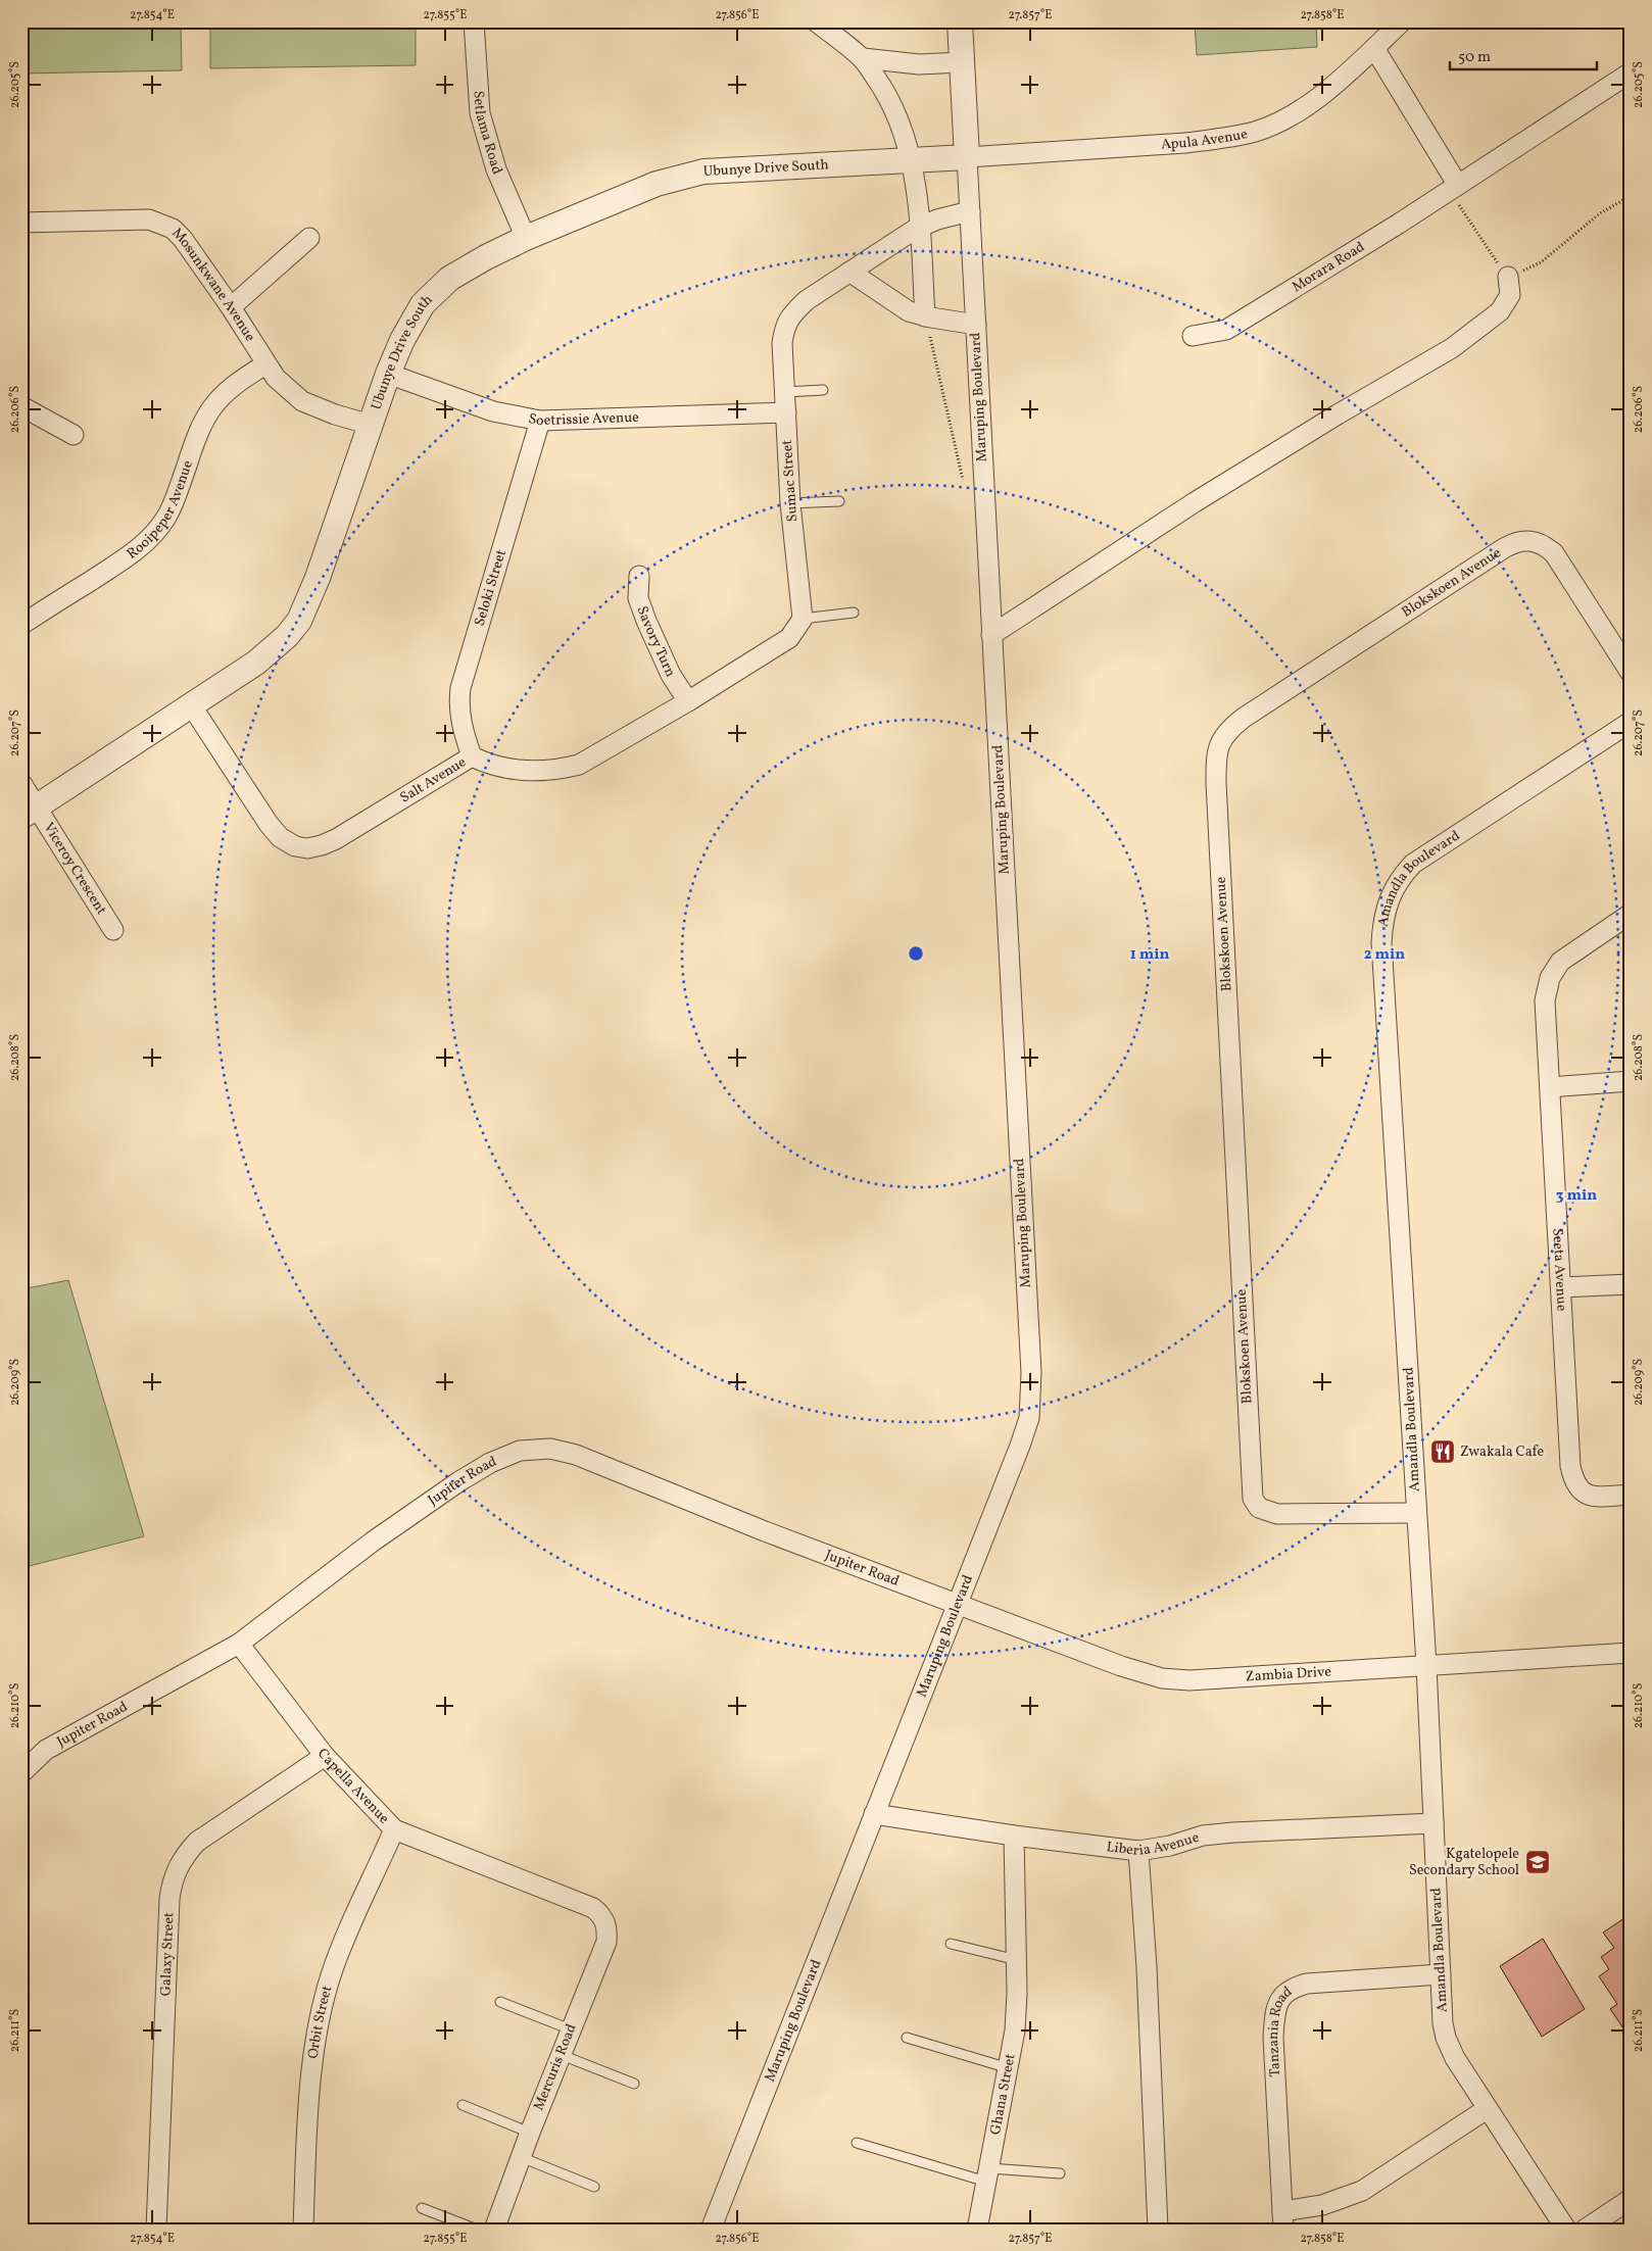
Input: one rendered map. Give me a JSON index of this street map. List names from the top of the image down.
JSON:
{
  "streets": {
    "street": [
      "Setlama Road",
      "Apula Avenue",
      "Ubunye Drive South",
      "Morara Road",
      "Mosunkwane Avenue",
      "Maruping Boulevard",
      "Soetrissie Avenue",
      "Sumac Street",
      "Rooipeper Avenue",
      "Blokskoen Avenue",
      "Seloki Street",
      "Savory Turn",
      "Salt Avenue",
      "Viceroy Crescent",
      "Amandla Boulevard",
      "Seeta Avenue",
      "Jupiter Road",
      "Zambia Drive",
      "Capella Avenue",
      "Liberia Avenue",
      "Galaxy Street",
      "Orbit Street",
      "Tanzania Road",
      "Mercuris Road",
      "Ghana Street"
    ]
  },
  "crossings": [
    ["Setlama Road", "Ubunye Drive South"],
    ["Apula Avenue", "Ubunye Drive South"],
    ["Apula Avenue", "Maruping Boulevard"],
    ["Ubunye Drive South", "Mosunkwane Avenue"],
    ["Ubunye Drive South", "Maruping Boulevard"],
    ["Ubunye Drive South", "Soetrissie Avenue"],
    ["Ubunye Drive South", "Salt Avenue"],
    ["Ubunye Drive South", "Viceroy Crescent"],
    ["Mosunkwane Avenue", "Rooipeper Avenue"],
    ["Maruping Boulevard", "Sumac Street"],
    ["Maruping Boulevard", "Jupiter Road"],
    ["Maruping Boulevard", "Zambia Drive"],
    ["Maruping Boulevard", "Liberia Avenue"],
    ["Soetrissie Avenue", "Sumac Street"],
    ["Soetrissie Avenue", "Seloki Street"],
    ["Sumac Street", "Salt Avenue"],
    ["Blokskoen Avenue", "Amandla Boulevard"],
    ["Seloki Street", "Salt Avenue"],
    ["Savory Turn", "Salt Avenue"],
    ["Amandla Boulevard", "Zambia Drive"],
    ["Amandla Boulevard", "Liberia Avenue"],
    ["Amandla Boulevard", "Tanzania Road"],
    ["Jupiter Road", "Zambia Drive"],
    ["Jupiter Road", "Capella Avenue"],
    ["Capella Avenue", "Galaxy Street"],
    ["Capella Avenue", "Orbit Street"],
    ["Capella Avenue", "Mercuris Road"],
    ["Liberia Avenue", "Ghana Street"]
  ],
  "places": {
    "restaurant": ["Zwakala Cafe"],
    "school or university": ["Kgatelopele Secondary School"]
  },
  "scale_bar": "50 m",
  "coordinates": [
    "27.854°E",
    "27.855°E",
    "27.856°E",
    "27.857°E",
    "27.858°E",
    "26.205°S",
    "26.206°S",
    "26.207°S",
    "26.208°S",
    "26.209°S",
    "26.210°S",
    "26.211°S"
  ],
  "rings": ["1 min", "2 min", "3 min"]
}
